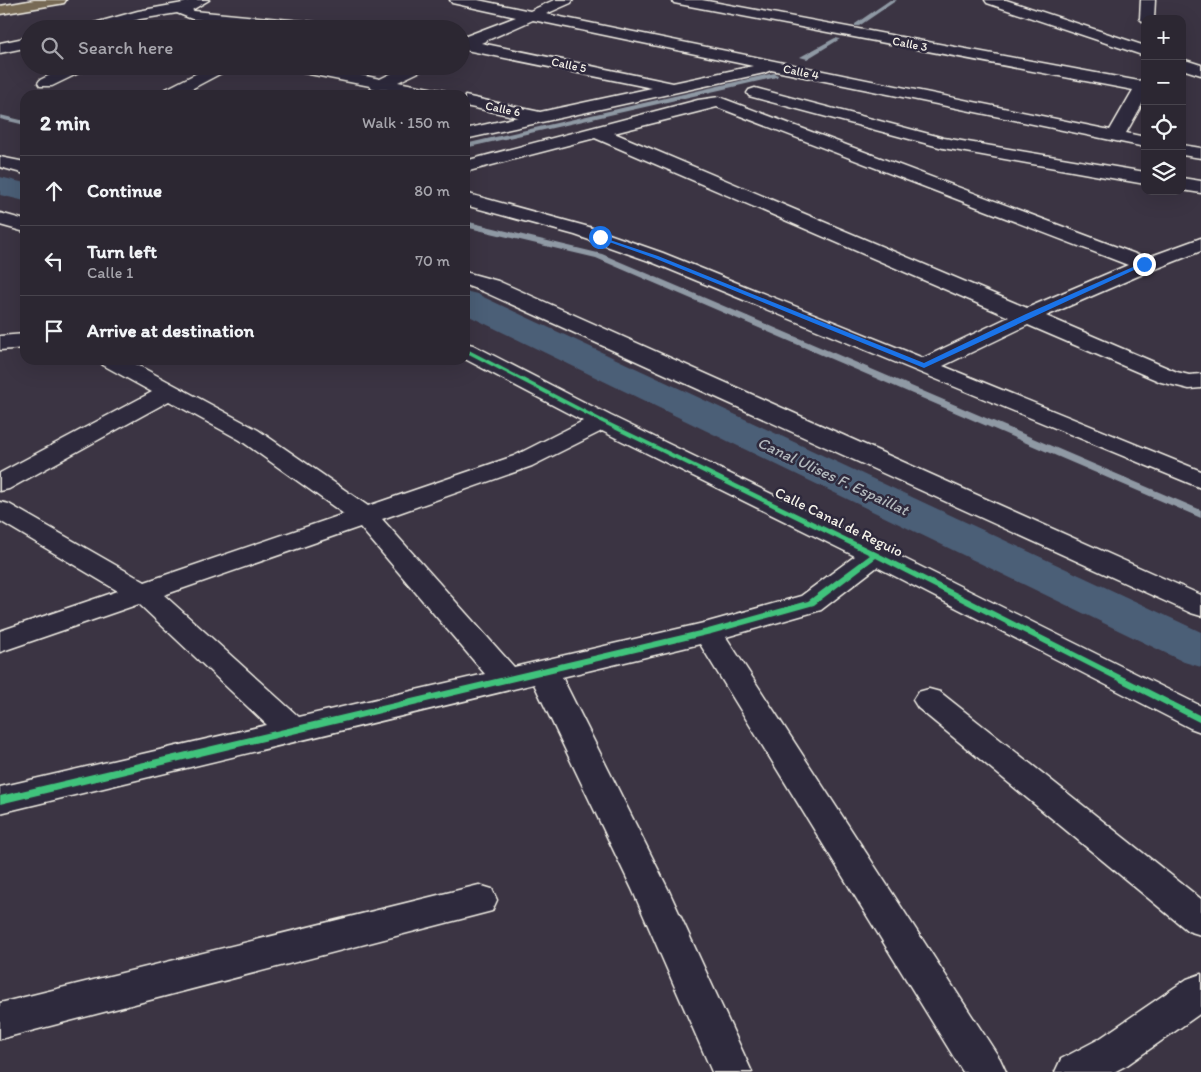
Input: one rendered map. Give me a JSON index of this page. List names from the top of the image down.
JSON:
{
  "streets": {
    "street": [
      "Calle 3",
      "Calle 5",
      "Calle 4",
      "Calle 6",
      "Calle Canal de Reguio"
    ]
  },
  "water": ["Canal Ulises F. Espaillat"],
  "page": {
    "map_buttons": ["+", "−"],
    "search": "Search here",
    "heading": ["2 min", "Walk · 150 m"],
    "list": [
      ["Continue", "80 m"],
      ["Turn left", "Calle 1", "70 m"],
      "Arrive at destination"
    ]
  }
}
